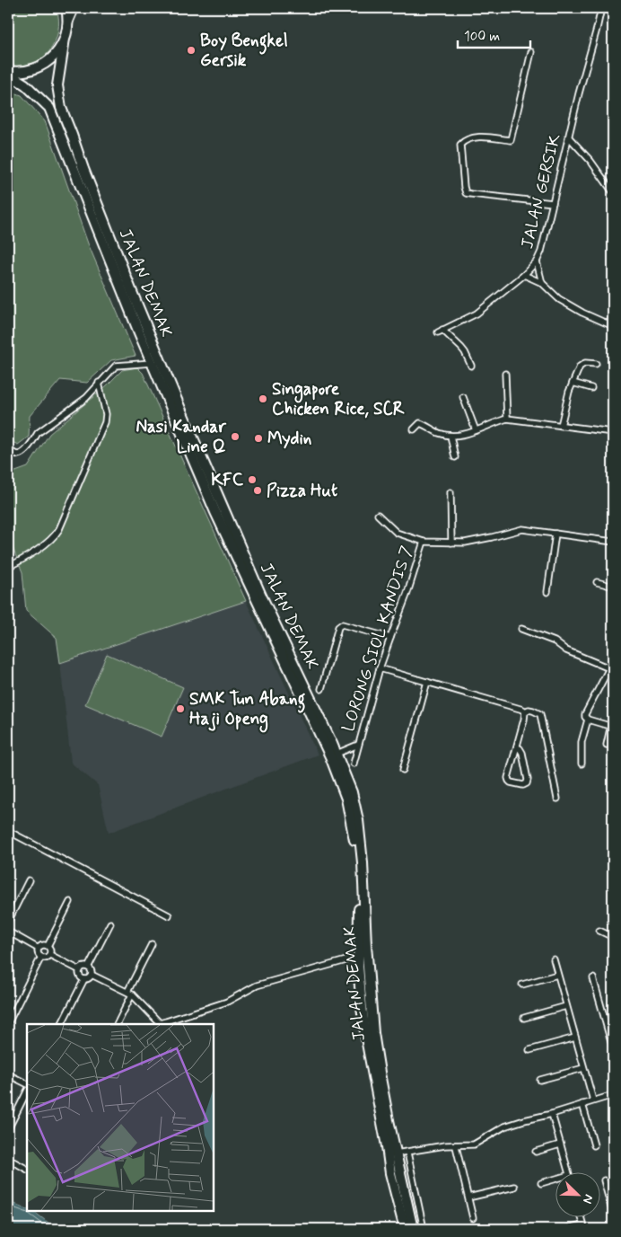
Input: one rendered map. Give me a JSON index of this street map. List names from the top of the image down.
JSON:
{
  "streets": {
    "highway": ["JALAN DEMAK"],
    "street": ["JALAN GERSIK", "LORONG SIOL KANDIS 7"]
  },
  "crossings": [
    ["JALAN DEMAK", "LORONG SIOL KANDIS 7"]
  ],
  "places": [
    "Boy Bengkel Gersik",
    "Singapore Chicken Rice, SCR",
    "Nasi Kandar Line Q",
    "Mydin",
    "KFC",
    "Pizza Hut",
    "SMK Tun Abang Haji Openg"
  ],
  "scale_bar": "100 m",
  "north": "bottom right"
}
